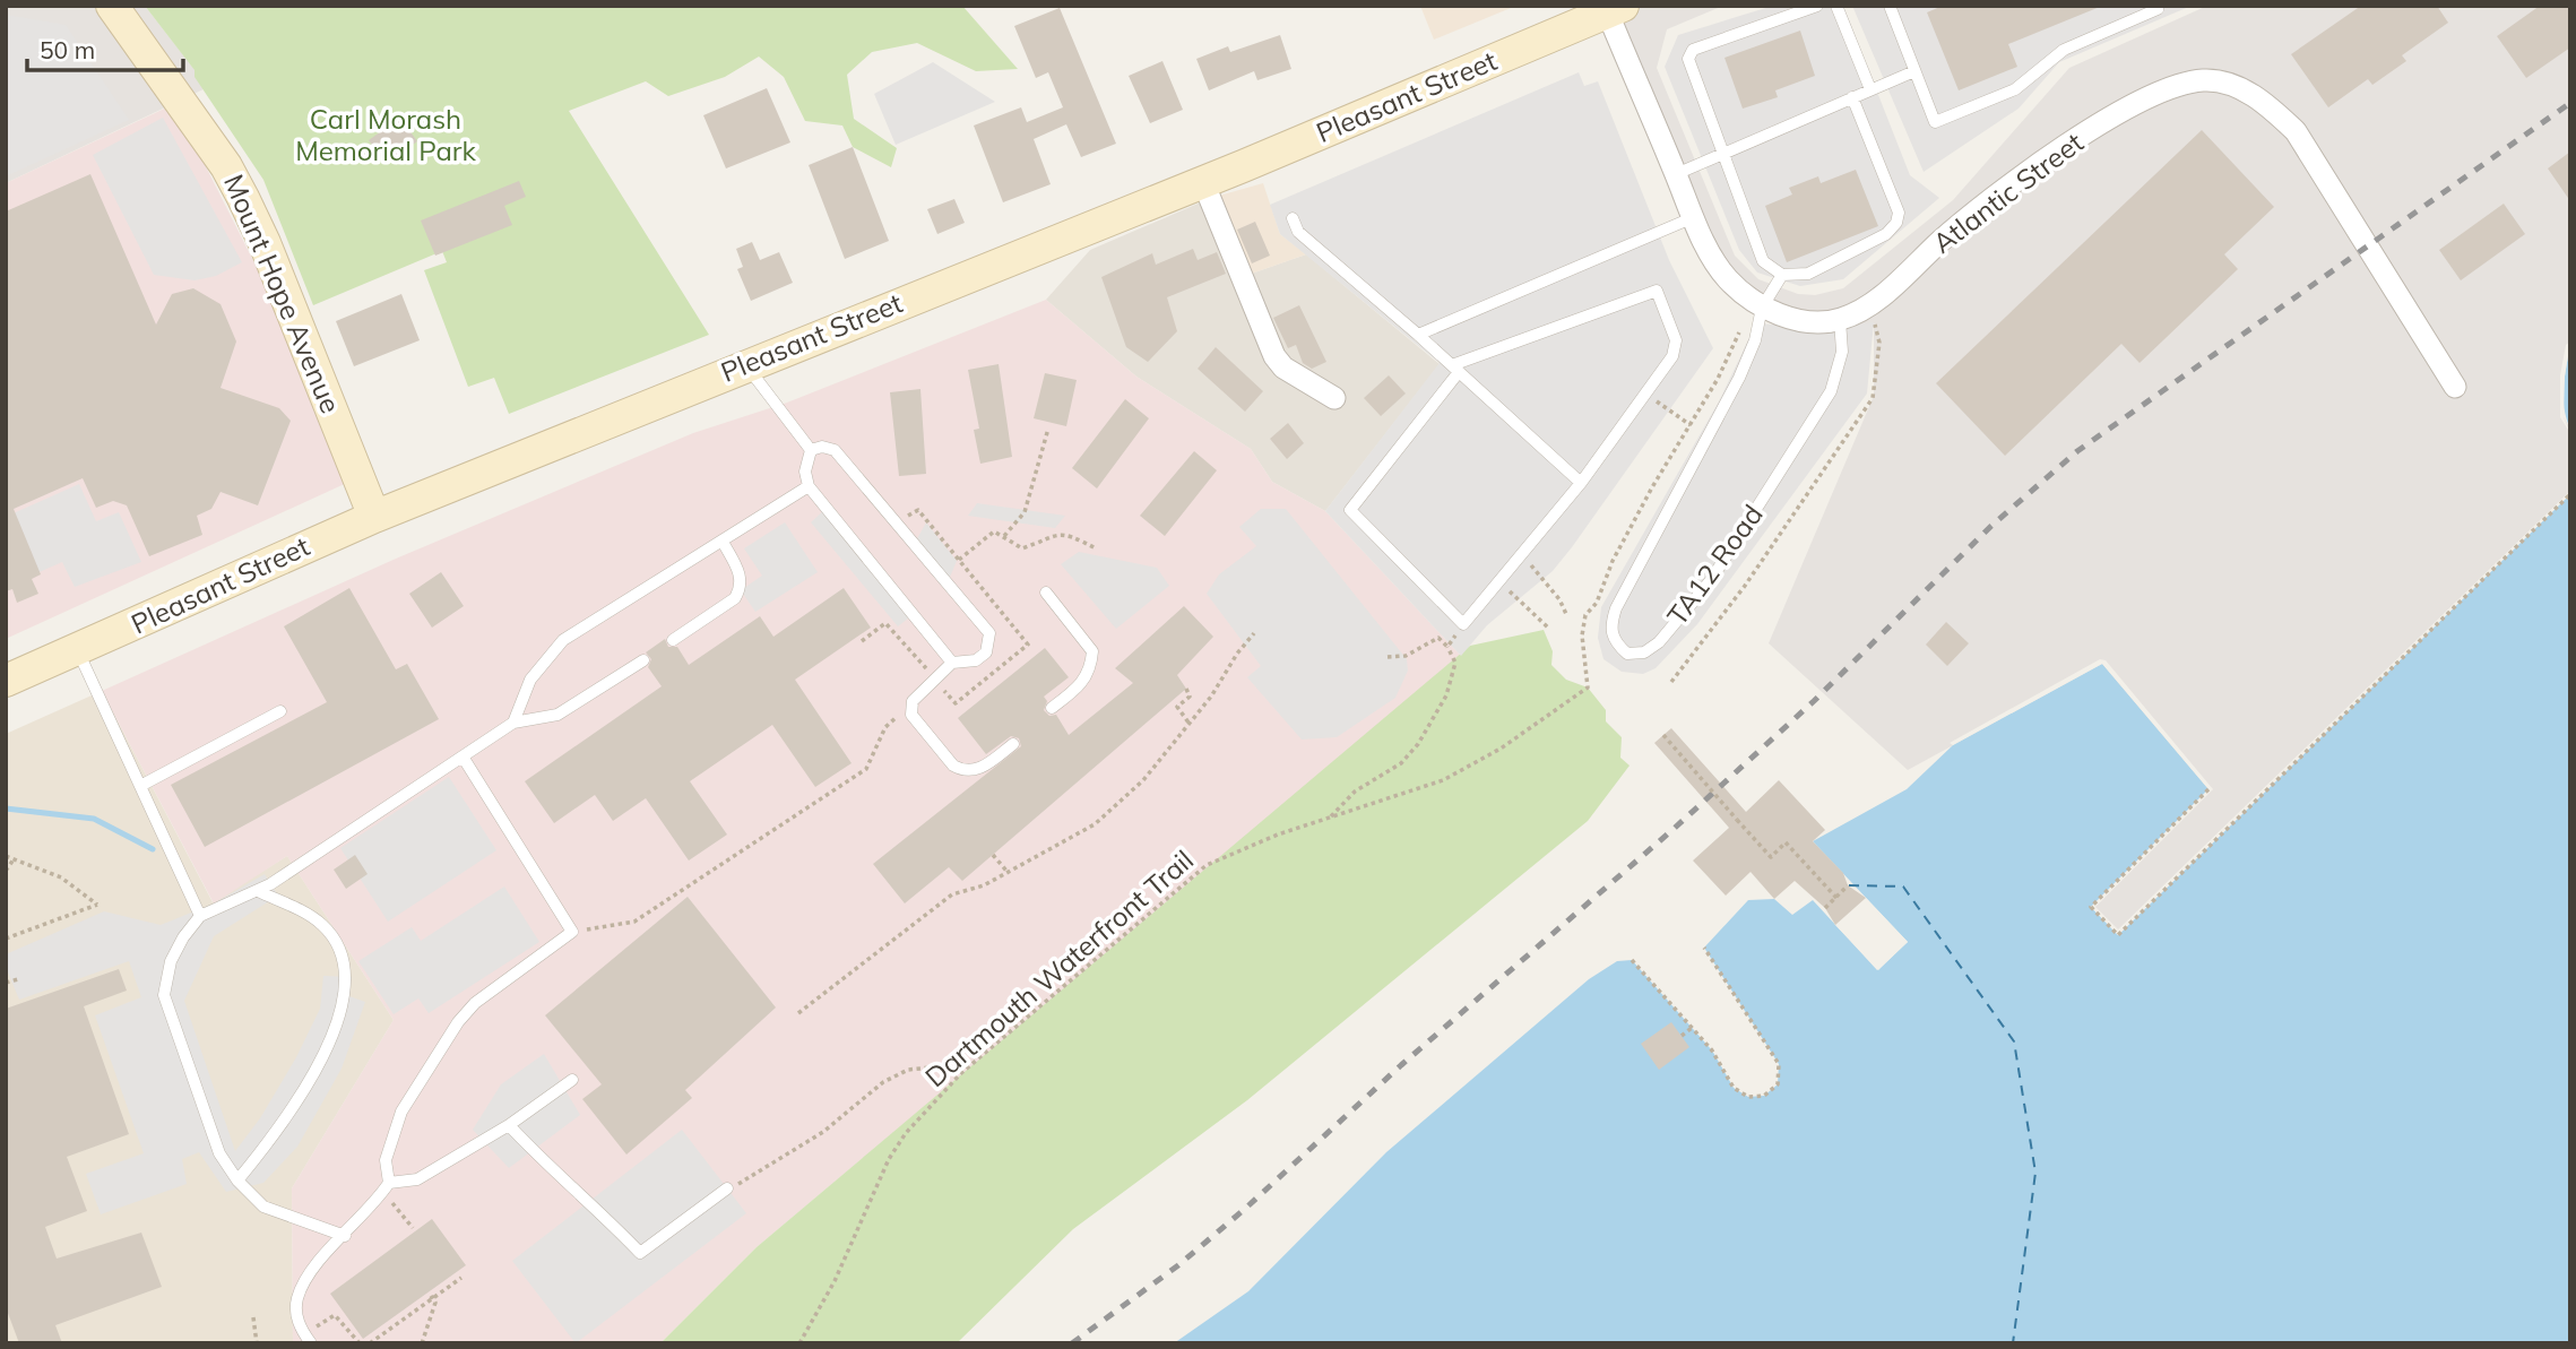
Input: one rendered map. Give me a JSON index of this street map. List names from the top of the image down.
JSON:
{
  "streets": {
    "main road": ["Pleasant Street", "Mount Hope Avenue"],
    "street": ["Atlantic Street"],
    "lane": ["TA12 Road"],
    "path": ["Dartmouth Waterfront Trail"]
  },
  "crossings": [
    ["Pleasant Street", "Atlantic Street"],
    ["Pleasant Street", "Mount Hope Avenue"],
    ["Atlantic Street", "TA12 Road"]
  ],
  "parks": ["Carl Morash Memorial Park"],
  "scale_bar": "50 m"
}
